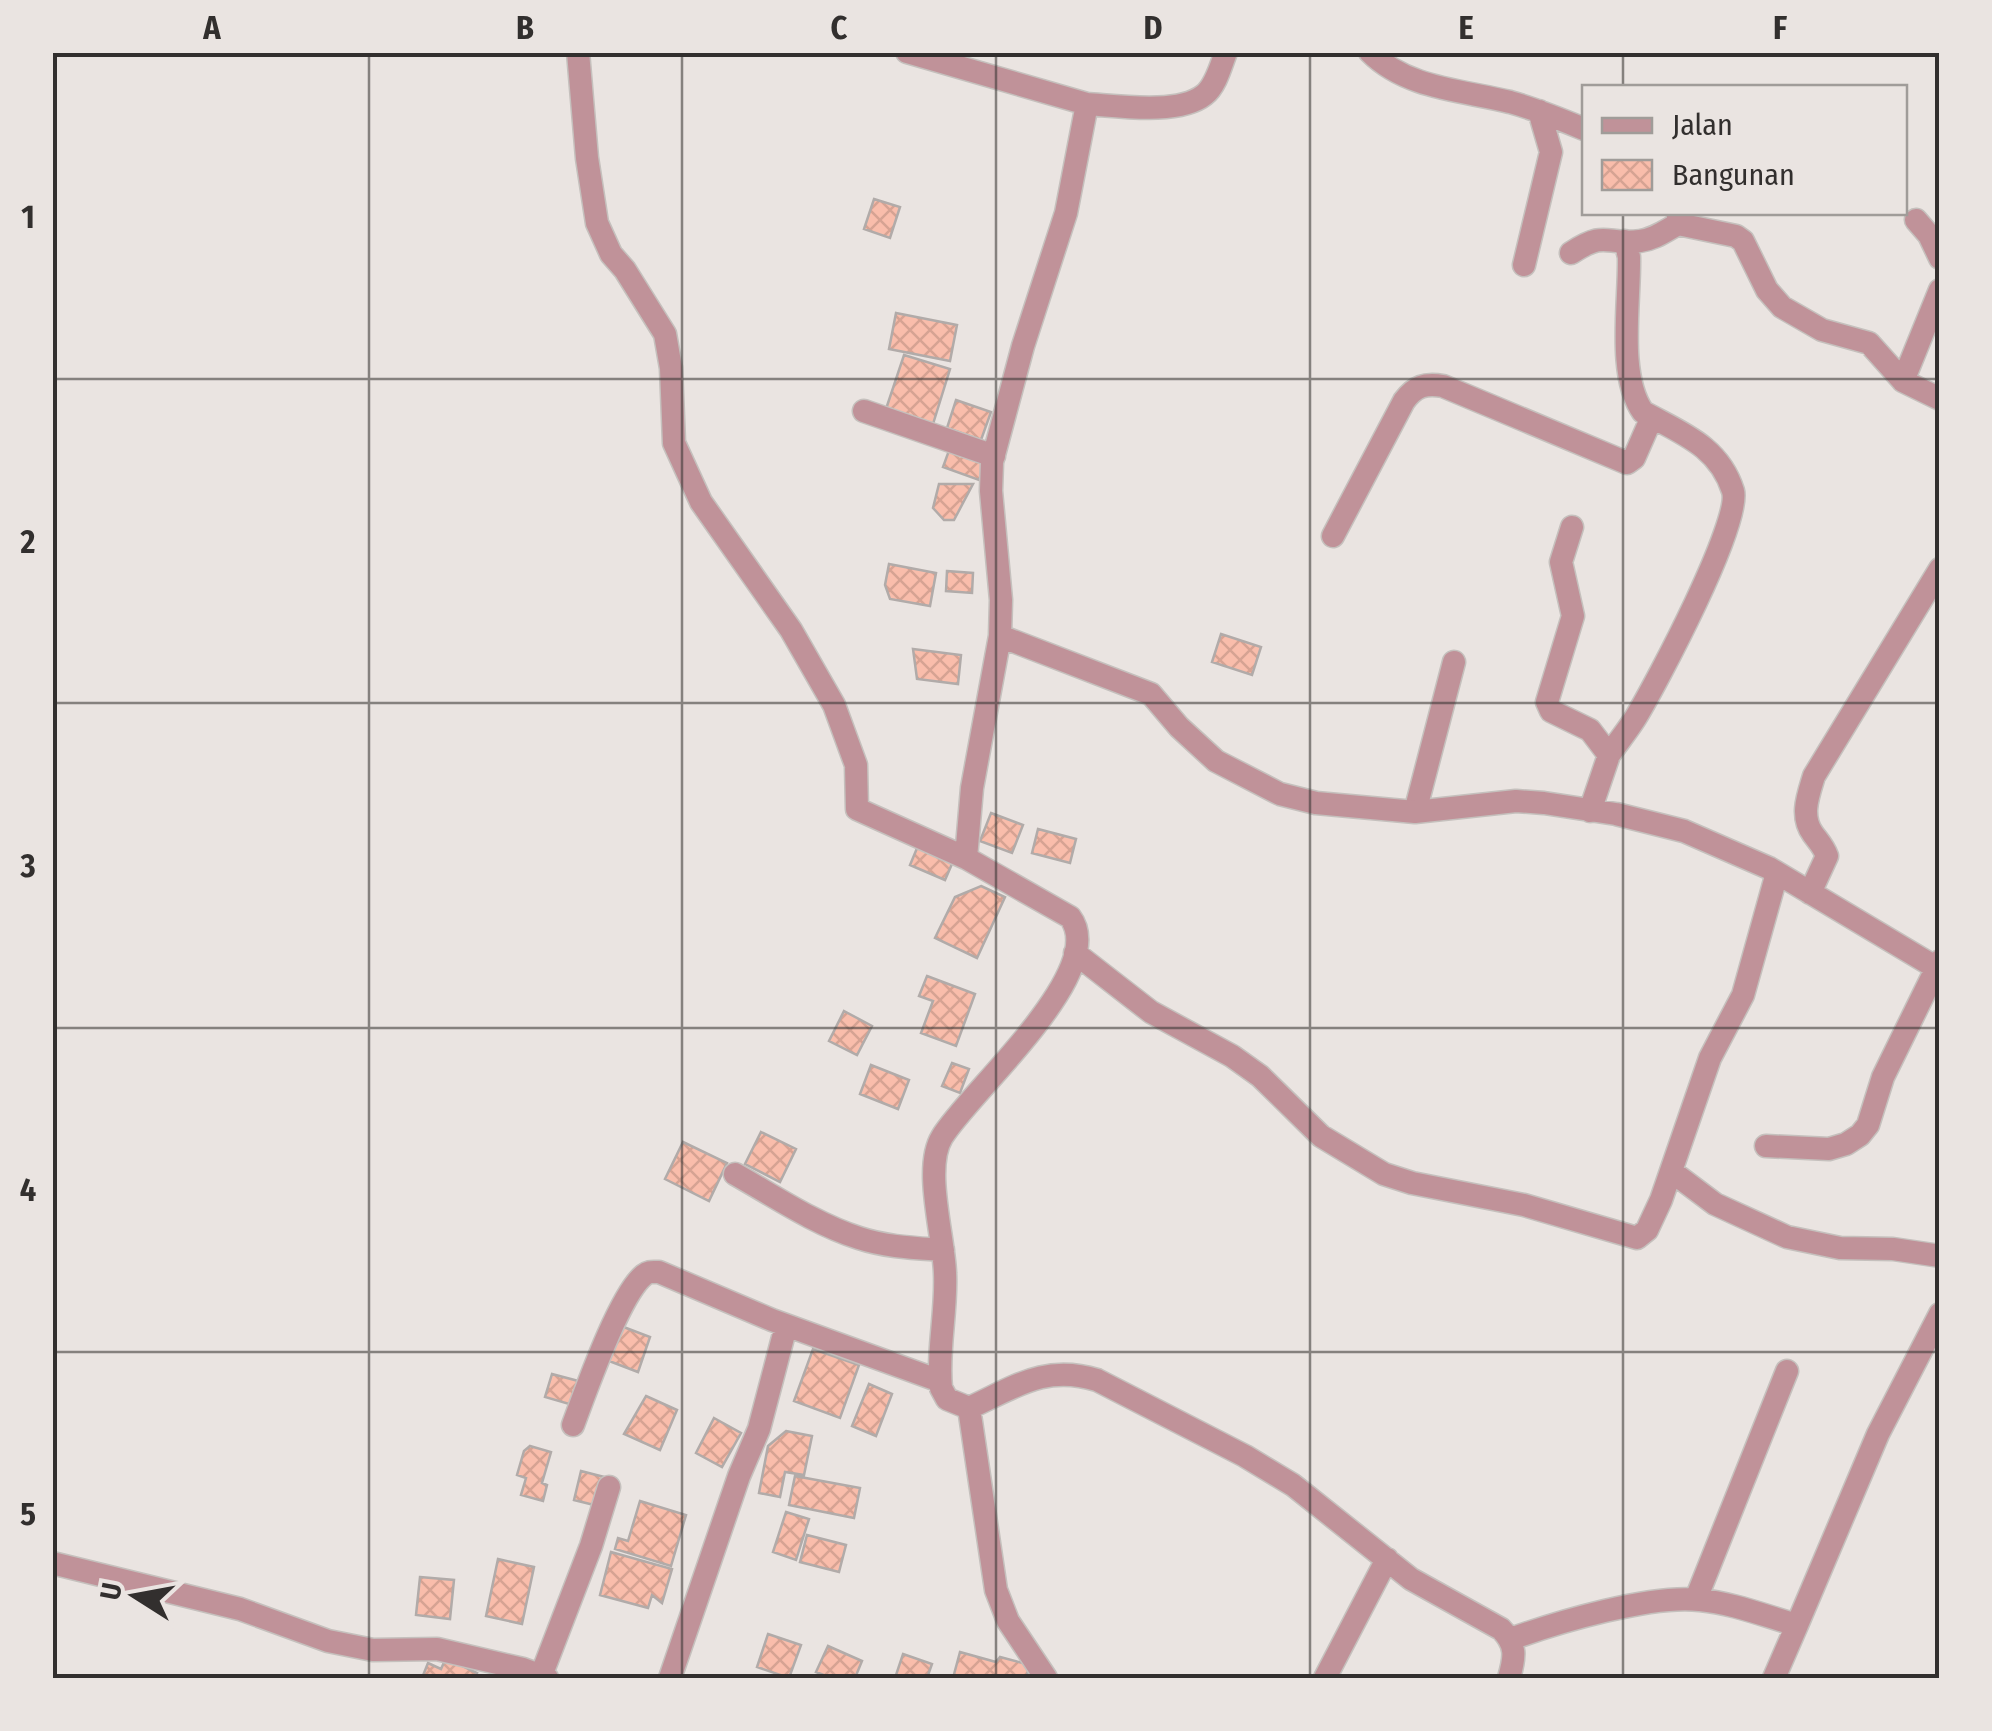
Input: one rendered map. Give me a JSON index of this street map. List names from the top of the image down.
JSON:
{
  "legend": ["Jalan", "Bangunan"],
  "north": "left",
  "grid": {
    "columns": [
      "A",
      "B",
      "C",
      "D",
      "E",
      "F"
    ],
    "rows": [
      "1",
      "2",
      "3",
      "4",
      "5"
    ]
  }
}
